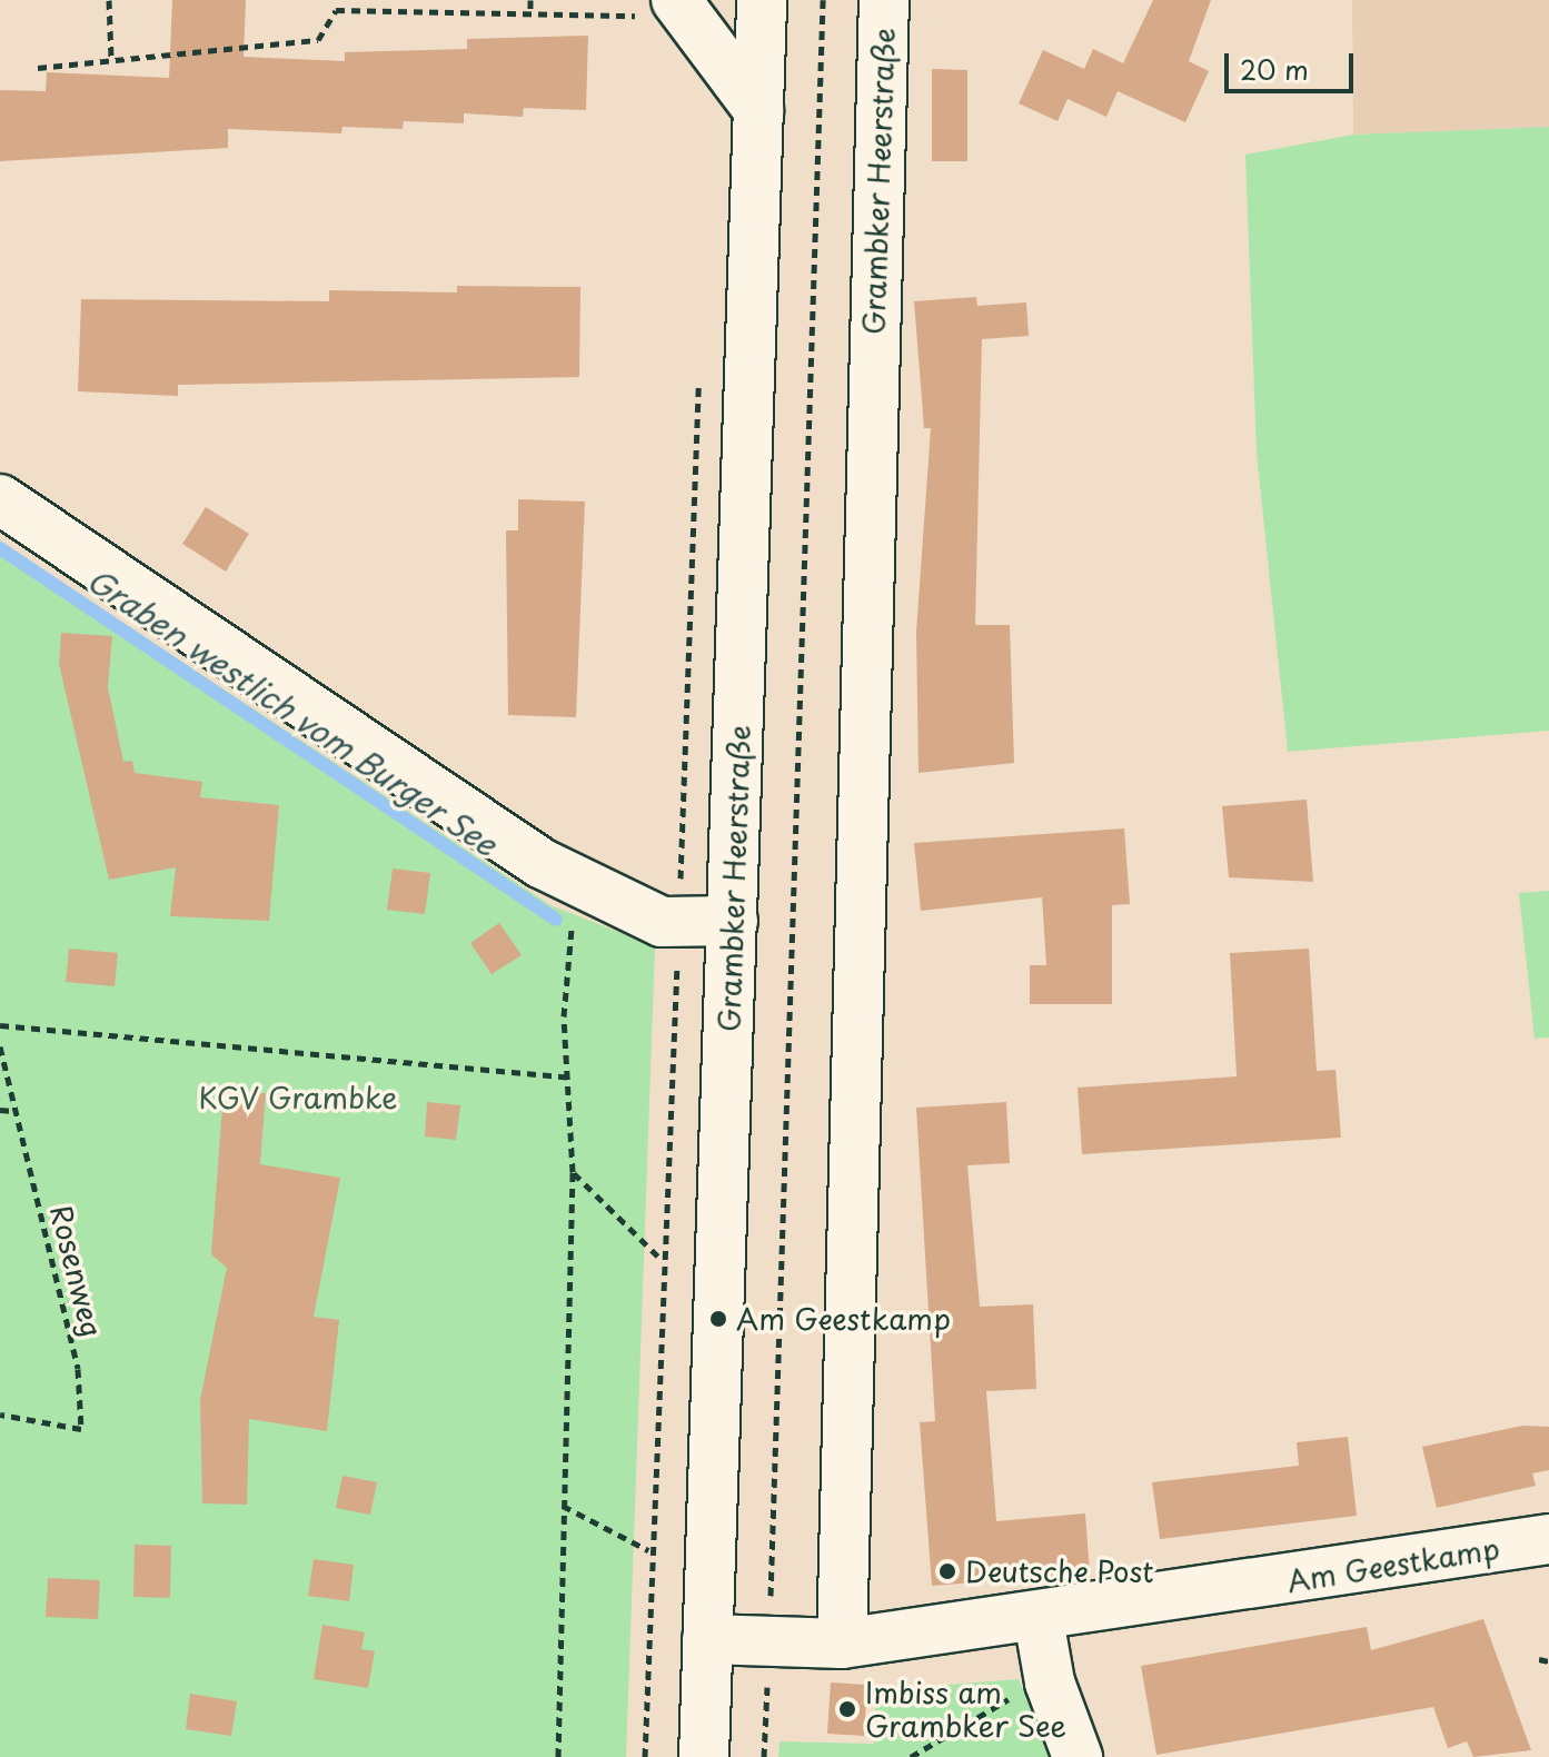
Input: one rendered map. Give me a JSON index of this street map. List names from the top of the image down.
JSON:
{
  "streets": {
    "street": ["Grambker Heerstraße", "Am Geestkamp"],
    "path": ["Rosenweg"]
  },
  "crossings": [
    ["Grambker Heerstraße", "Am Geestkamp"]
  ],
  "water": ["Graben westlich vom Burger See"],
  "parks": ["KGV Grambke"],
  "places": ["Am Geestkamp", "Deutsche Post", "Imbiss am Grambker See"],
  "scale_bar": "20 m"
}
